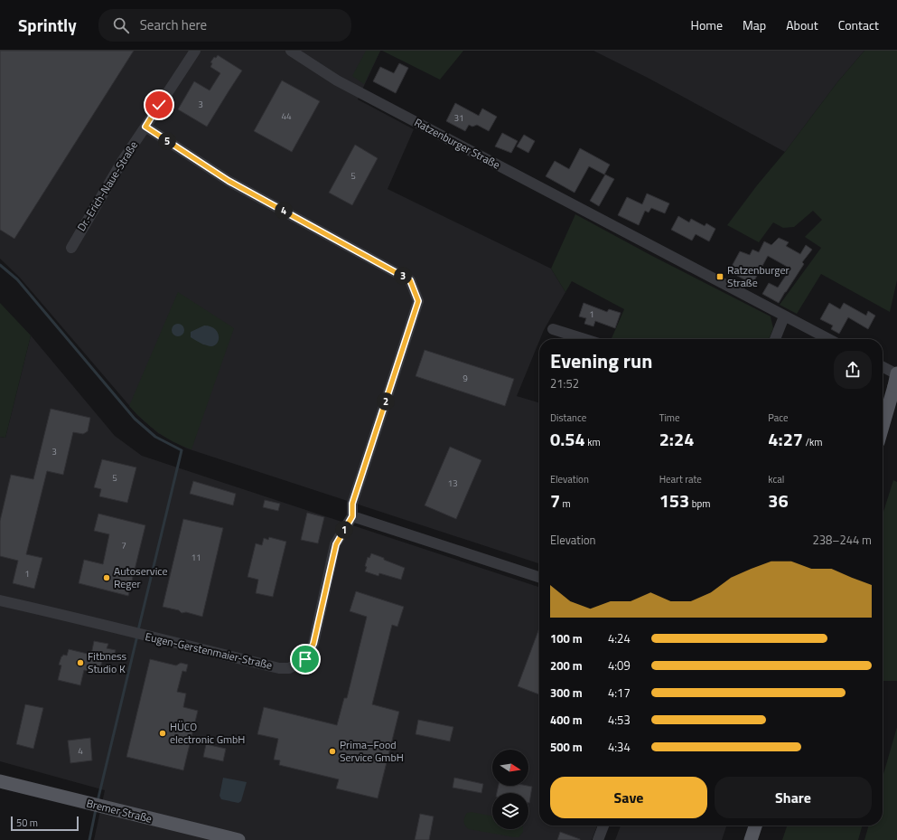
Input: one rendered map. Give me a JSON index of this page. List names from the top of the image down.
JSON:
{
  "streets": {
    "main road": ["Bremer Straße"],
    "street": ["Ratzenburger Straße", "Dr.-Erich-Naue-Straße", "Eugen-Gerstenmaier-Straße"]
  },
  "places": {
    "transit": ["Ratzenburger Straße"],
    "other": [
      "Autoservice Reger",
      "Fitbness Studio K",
      "HÜCO electronic GmbH",
      "Prima–Food Service GmbH"
    ]
  },
  "house_numbers": [
    "3",
    "44",
    "31",
    "5",
    "1",
    "9",
    "3",
    "5",
    "13",
    "7",
    "11",
    "1",
    "4"
  ],
  "scale_bar": "50 m",
  "north": "right",
  "page": {
    "header": "Sprintly",
    "search": "Search here",
    "nav": [
      "Home",
      "Map",
      "About",
      "Contact"
    ],
    "pins": [
      "5",
      "4",
      "3",
      "2",
      "1"
    ],
    "heading": ["Evening run", "21:52"],
    "stats": [
      ["Distance", "0.54 km"],
      ["Time", "2:24"],
      ["Pace", "4:27 /km"],
      ["Elevation", "7 m"],
      ["Heart rate", "153 bpm"],
      ["kcal", "36"]
    ],
    "chart": ["Elevation", "238–244 m"],
    "list": [
      {
        "name": "100 m",
        "note": "4:24"
      },
      {
        "name": "200 m",
        "note": "4:09"
      },
      {
        "name": "300 m",
        "note": "4:17"
      },
      {
        "name": "400 m",
        "note": "4:53"
      },
      {
        "name": "500 m",
        "note": "4:34"
      }
    ],
    "buttons": ["Save", "Share"],
    "scale": "50 m"
  }
}
